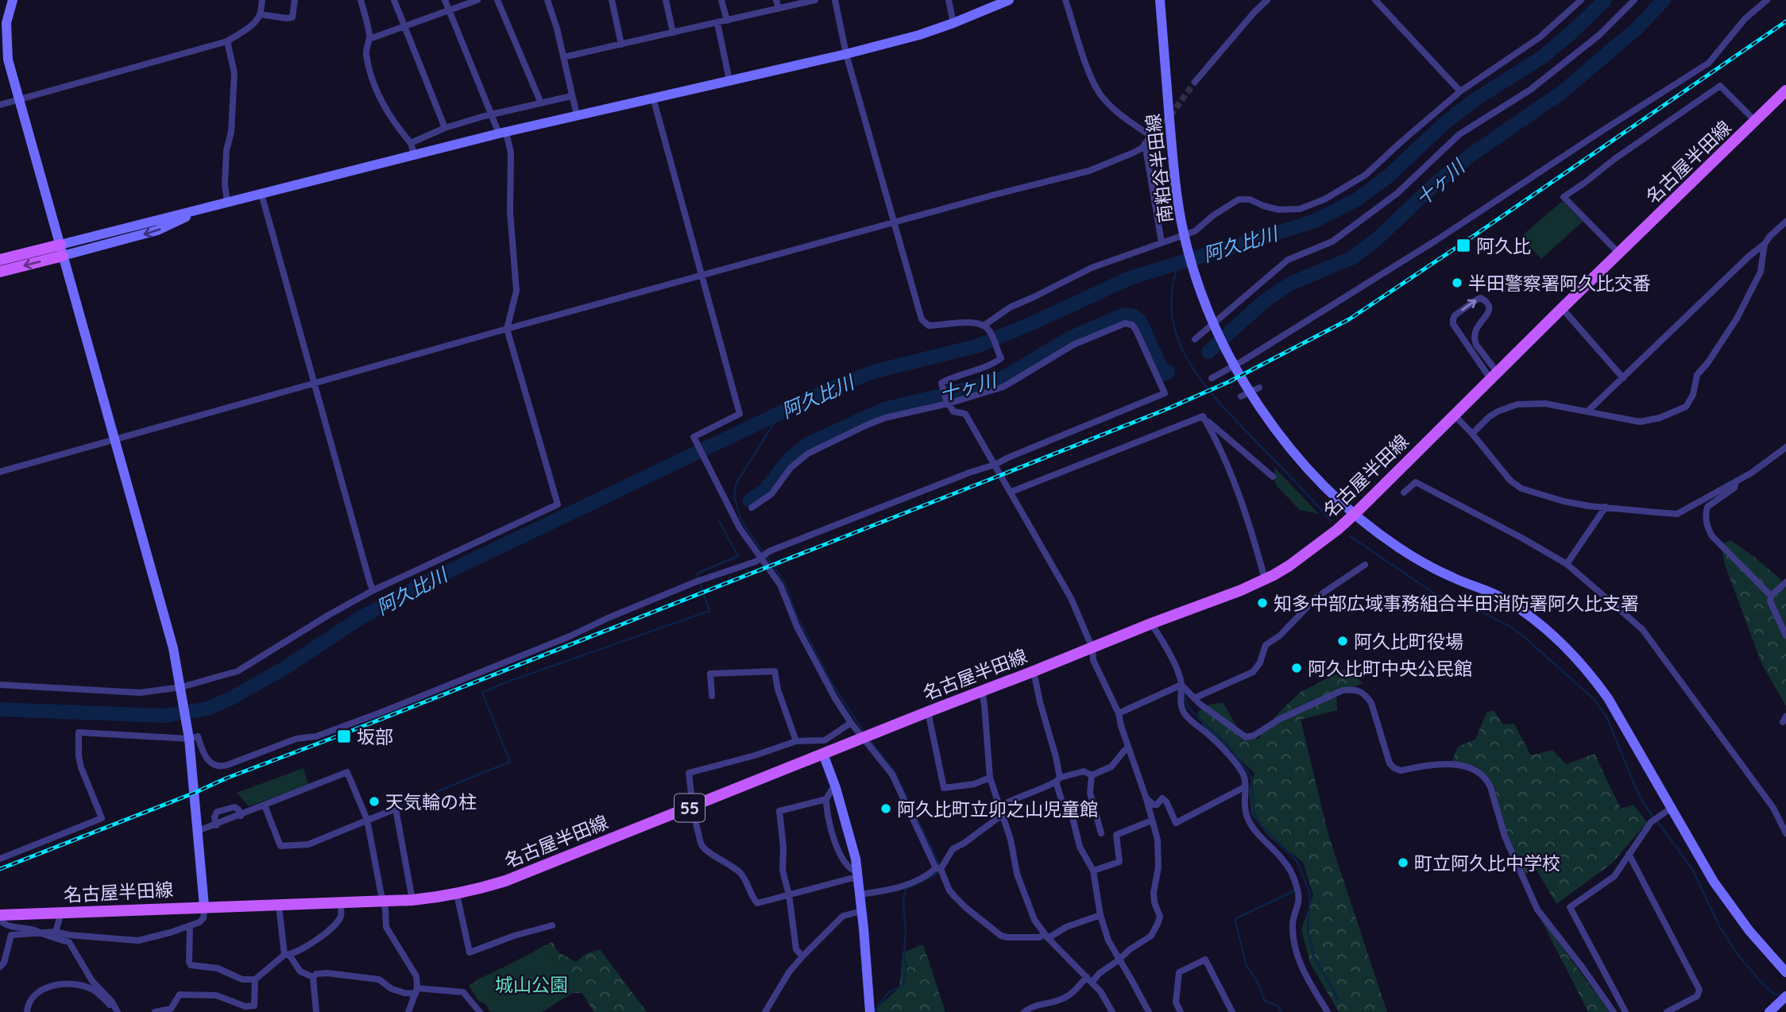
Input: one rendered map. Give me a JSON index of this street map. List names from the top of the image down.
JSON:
{
  "streets": {
    "main road": ["名古屋半田線", "55"],
    "street": ["南粕谷半田線"]
  },
  "crossings": [
    ["名古屋半田線", "南粕谷半田線"]
  ],
  "water": ["十ヶ川", "阿久比川"],
  "parks": ["城山公園"],
  "places": {
    "transit": ["阿久比", "坂部"],
    "other": [
      "半田警察署阿久比交番",
      "知多中部広域事務組合半田消防署阿久比支署",
      "阿久比町役場",
      "阿久比町中央公民館",
      "天気輪の柱",
      "阿久比町立卯之山児童館",
      "町立阿久比中学校"
    ]
  }
}
